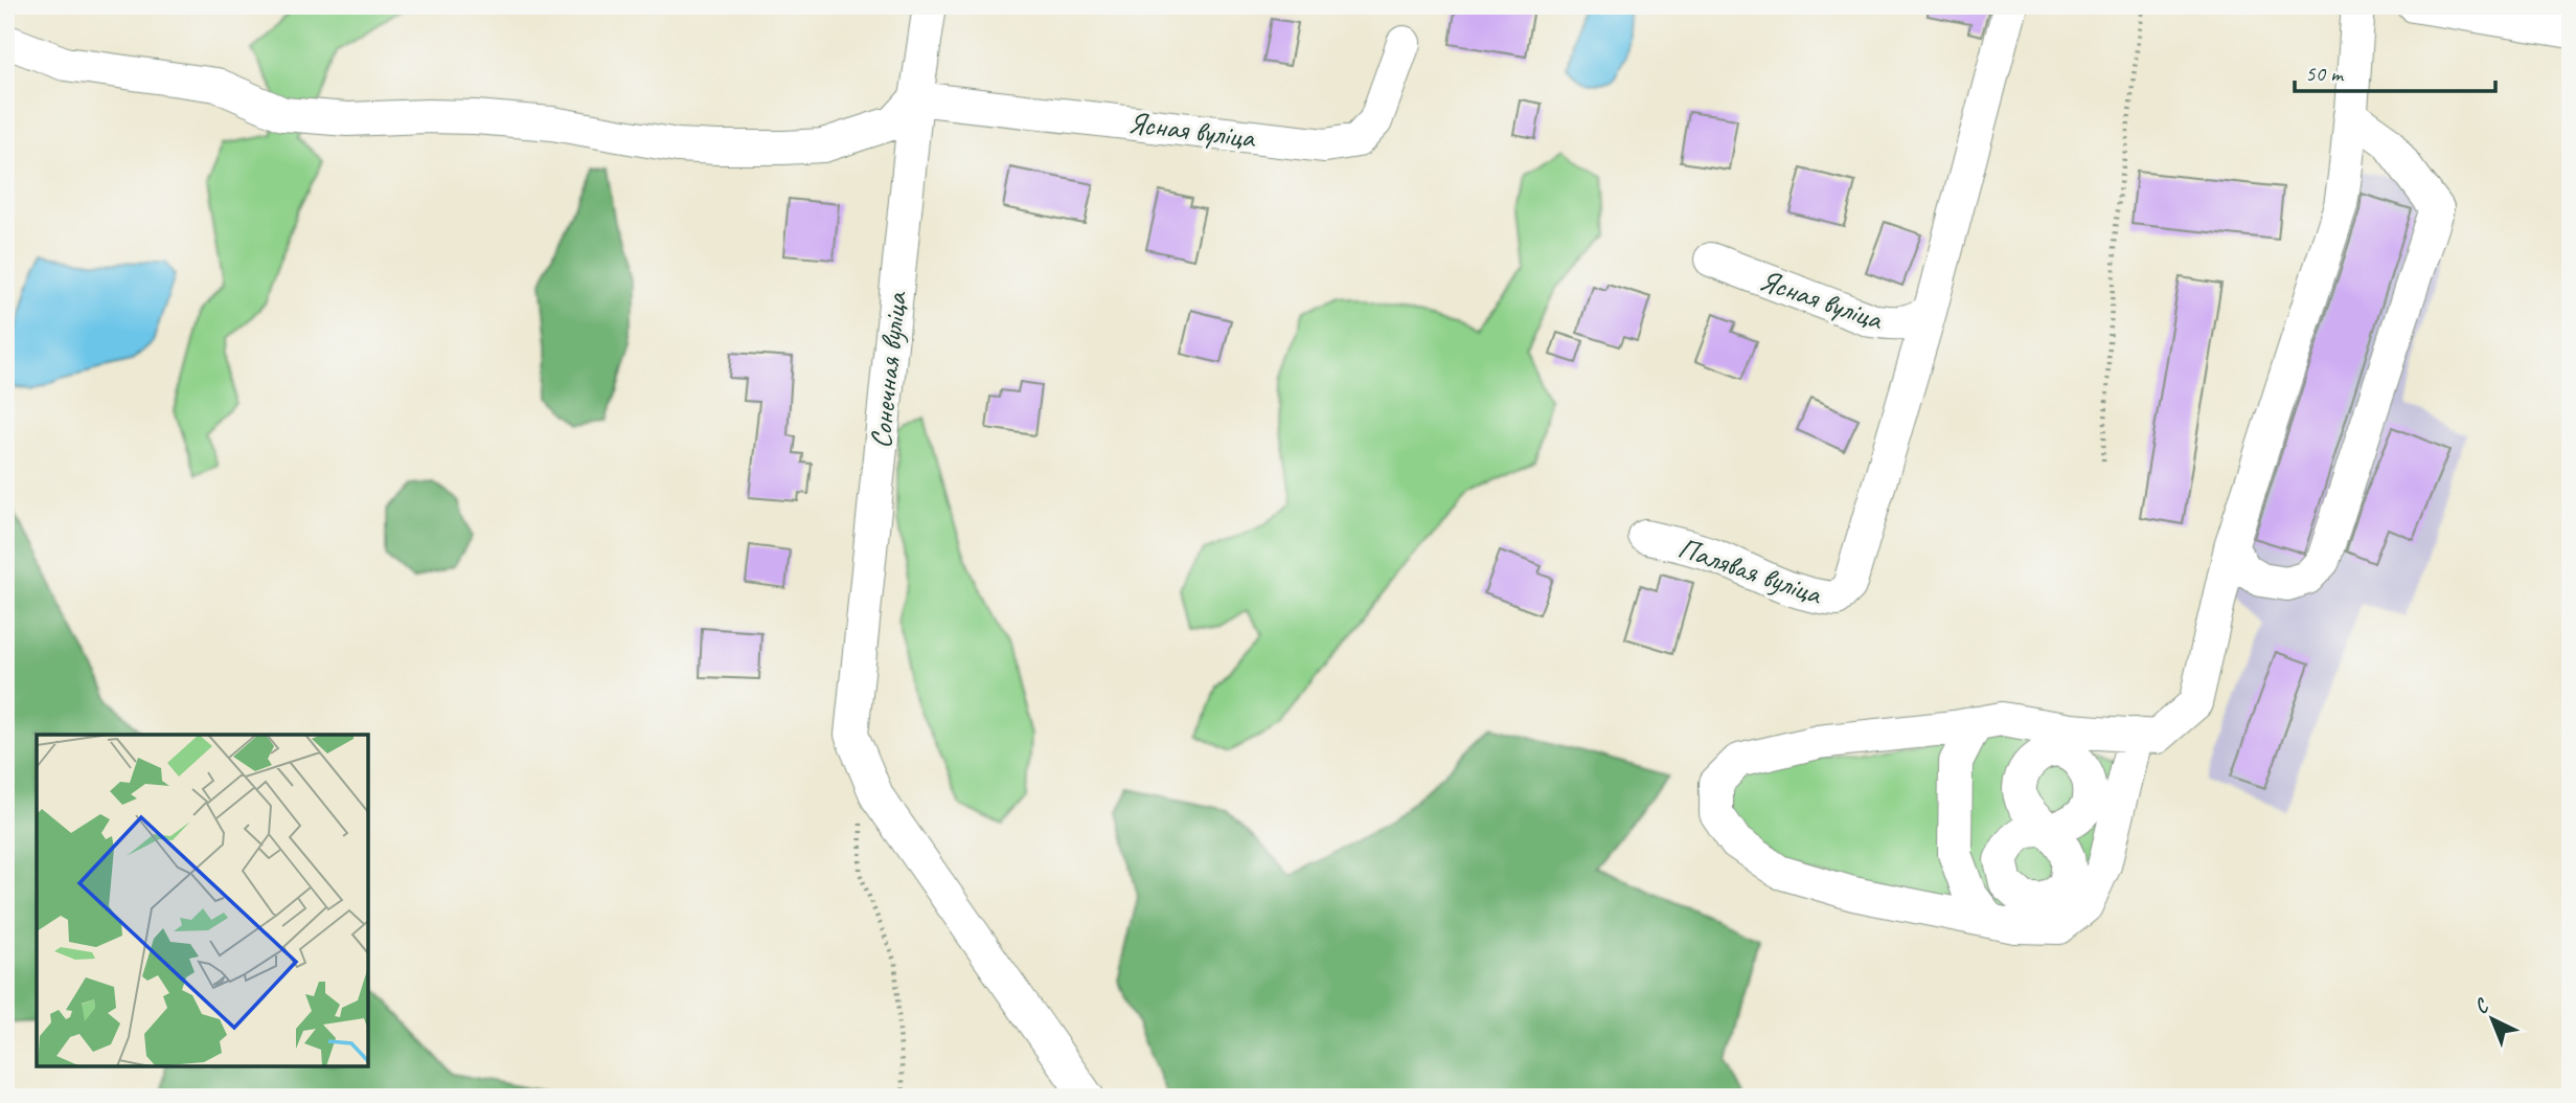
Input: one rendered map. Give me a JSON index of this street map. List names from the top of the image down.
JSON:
{
  "streets": {
    "street": ["Ясная вуліца", "Сонечная вуліца", "Палявая вуліца"]
  },
  "crossings": [
    ["Ясная вуліца", "Сонечная вуліца"],
    ["Ясная вуліца", "Палявая вуліца"]
  ],
  "scale_bar": "50 m",
  "north": "top left"
}
